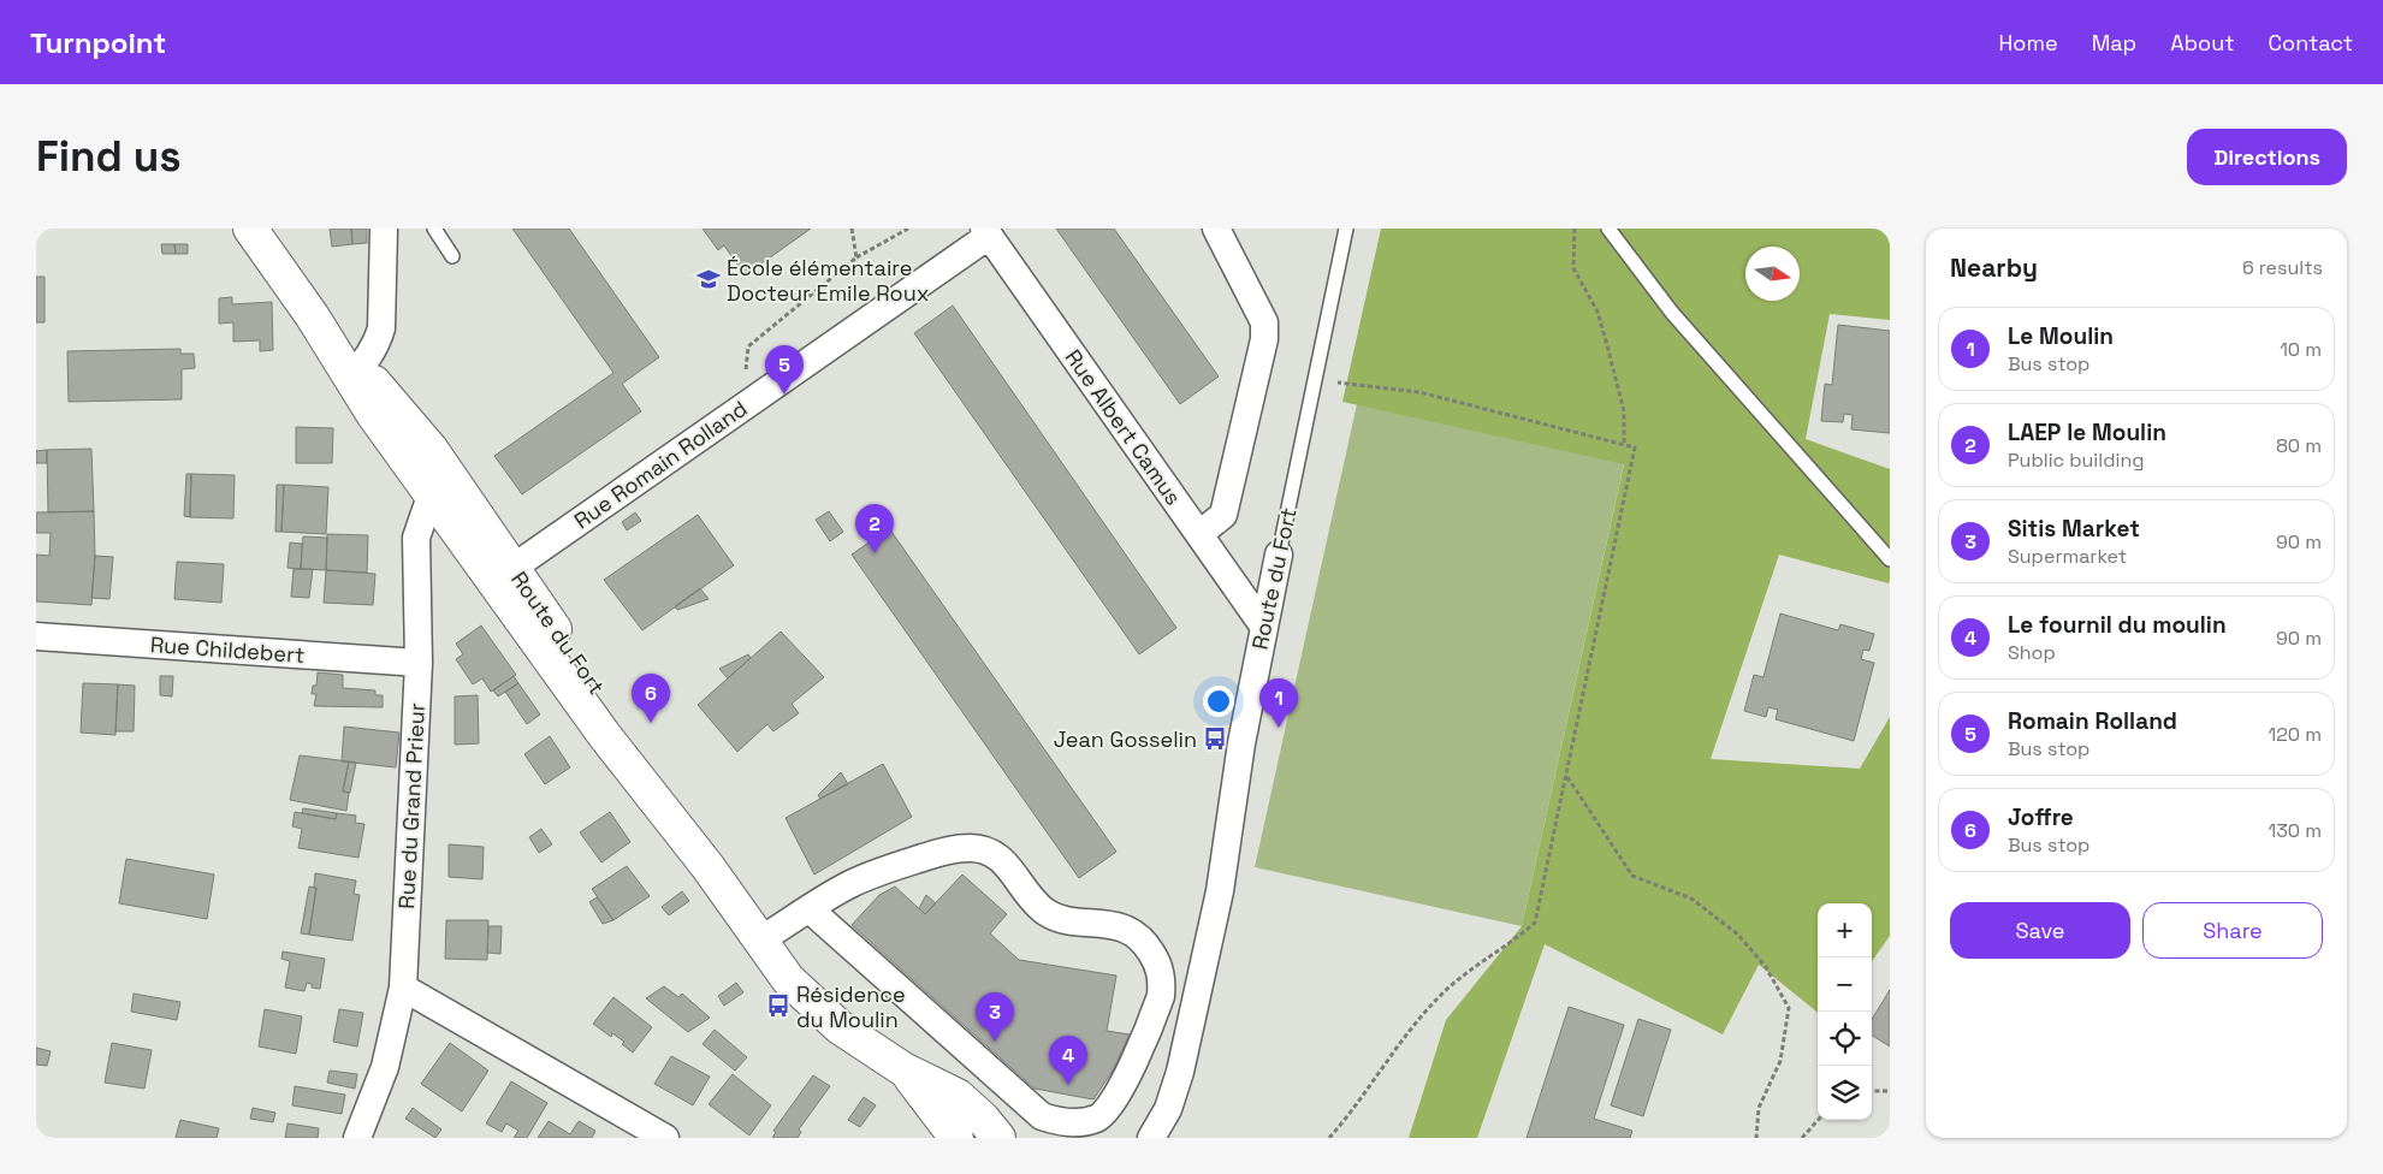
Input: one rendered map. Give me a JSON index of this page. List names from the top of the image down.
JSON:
{
  "streets": {
    "street": [
      "Rue Albert Camus",
      "Rue Romain Rolland",
      "Route du Fort",
      "Rue Childebert",
      "Rue du Grand Prieur"
    ]
  },
  "crossings": [
    ["Rue Albert Camus", "Rue Romain Rolland"],
    ["Rue Albert Camus", "Route du Fort"],
    ["Rue Romain Rolland", "Route du Fort"],
    ["Route du Fort", "Rue du Grand Prieur"],
    ["Rue Childebert", "Rue du Grand Prieur"]
  ],
  "places": {
    "school or university": ["École élémentaire Docteur Emile Roux"],
    "bus stop": ["Jean Gosselin", "Résidence du Moulin"]
  },
  "north": "right",
  "page": {
    "header": "Turnpoint",
    "nav": [
      "Home",
      "Map",
      "About",
      "Contact"
    ],
    "buttons": [
      "Directions",
      ["Save", "Share"]
    ],
    "title": "Find us",
    "heading": ["Nearby", "6 results"],
    "list": [
      {
        "mark": "1",
        "name": "Le Moulin",
        "note": "Bus stop",
        "value": "10 m"
      },
      {
        "mark": "2",
        "name": "LAEP le Moulin",
        "note": "Public building",
        "value": "80 m"
      },
      {
        "mark": "3",
        "name": "Sitis Market",
        "note": "Supermarket",
        "value": "90 m"
      },
      {
        "mark": "4",
        "name": "Le fournil du moulin",
        "note": "Shop",
        "value": "90 m"
      },
      {
        "mark": "5",
        "name": "Romain Rolland",
        "note": "Bus stop",
        "value": "120 m"
      },
      {
        "mark": "6",
        "name": "Joffre",
        "note": "Bus stop",
        "value": "130 m"
      }
    ],
    "pins": [
      "5",
      "2",
      "6",
      "1",
      "3",
      "4"
    ],
    "map_buttons": ["+", "−"]
  }
}
